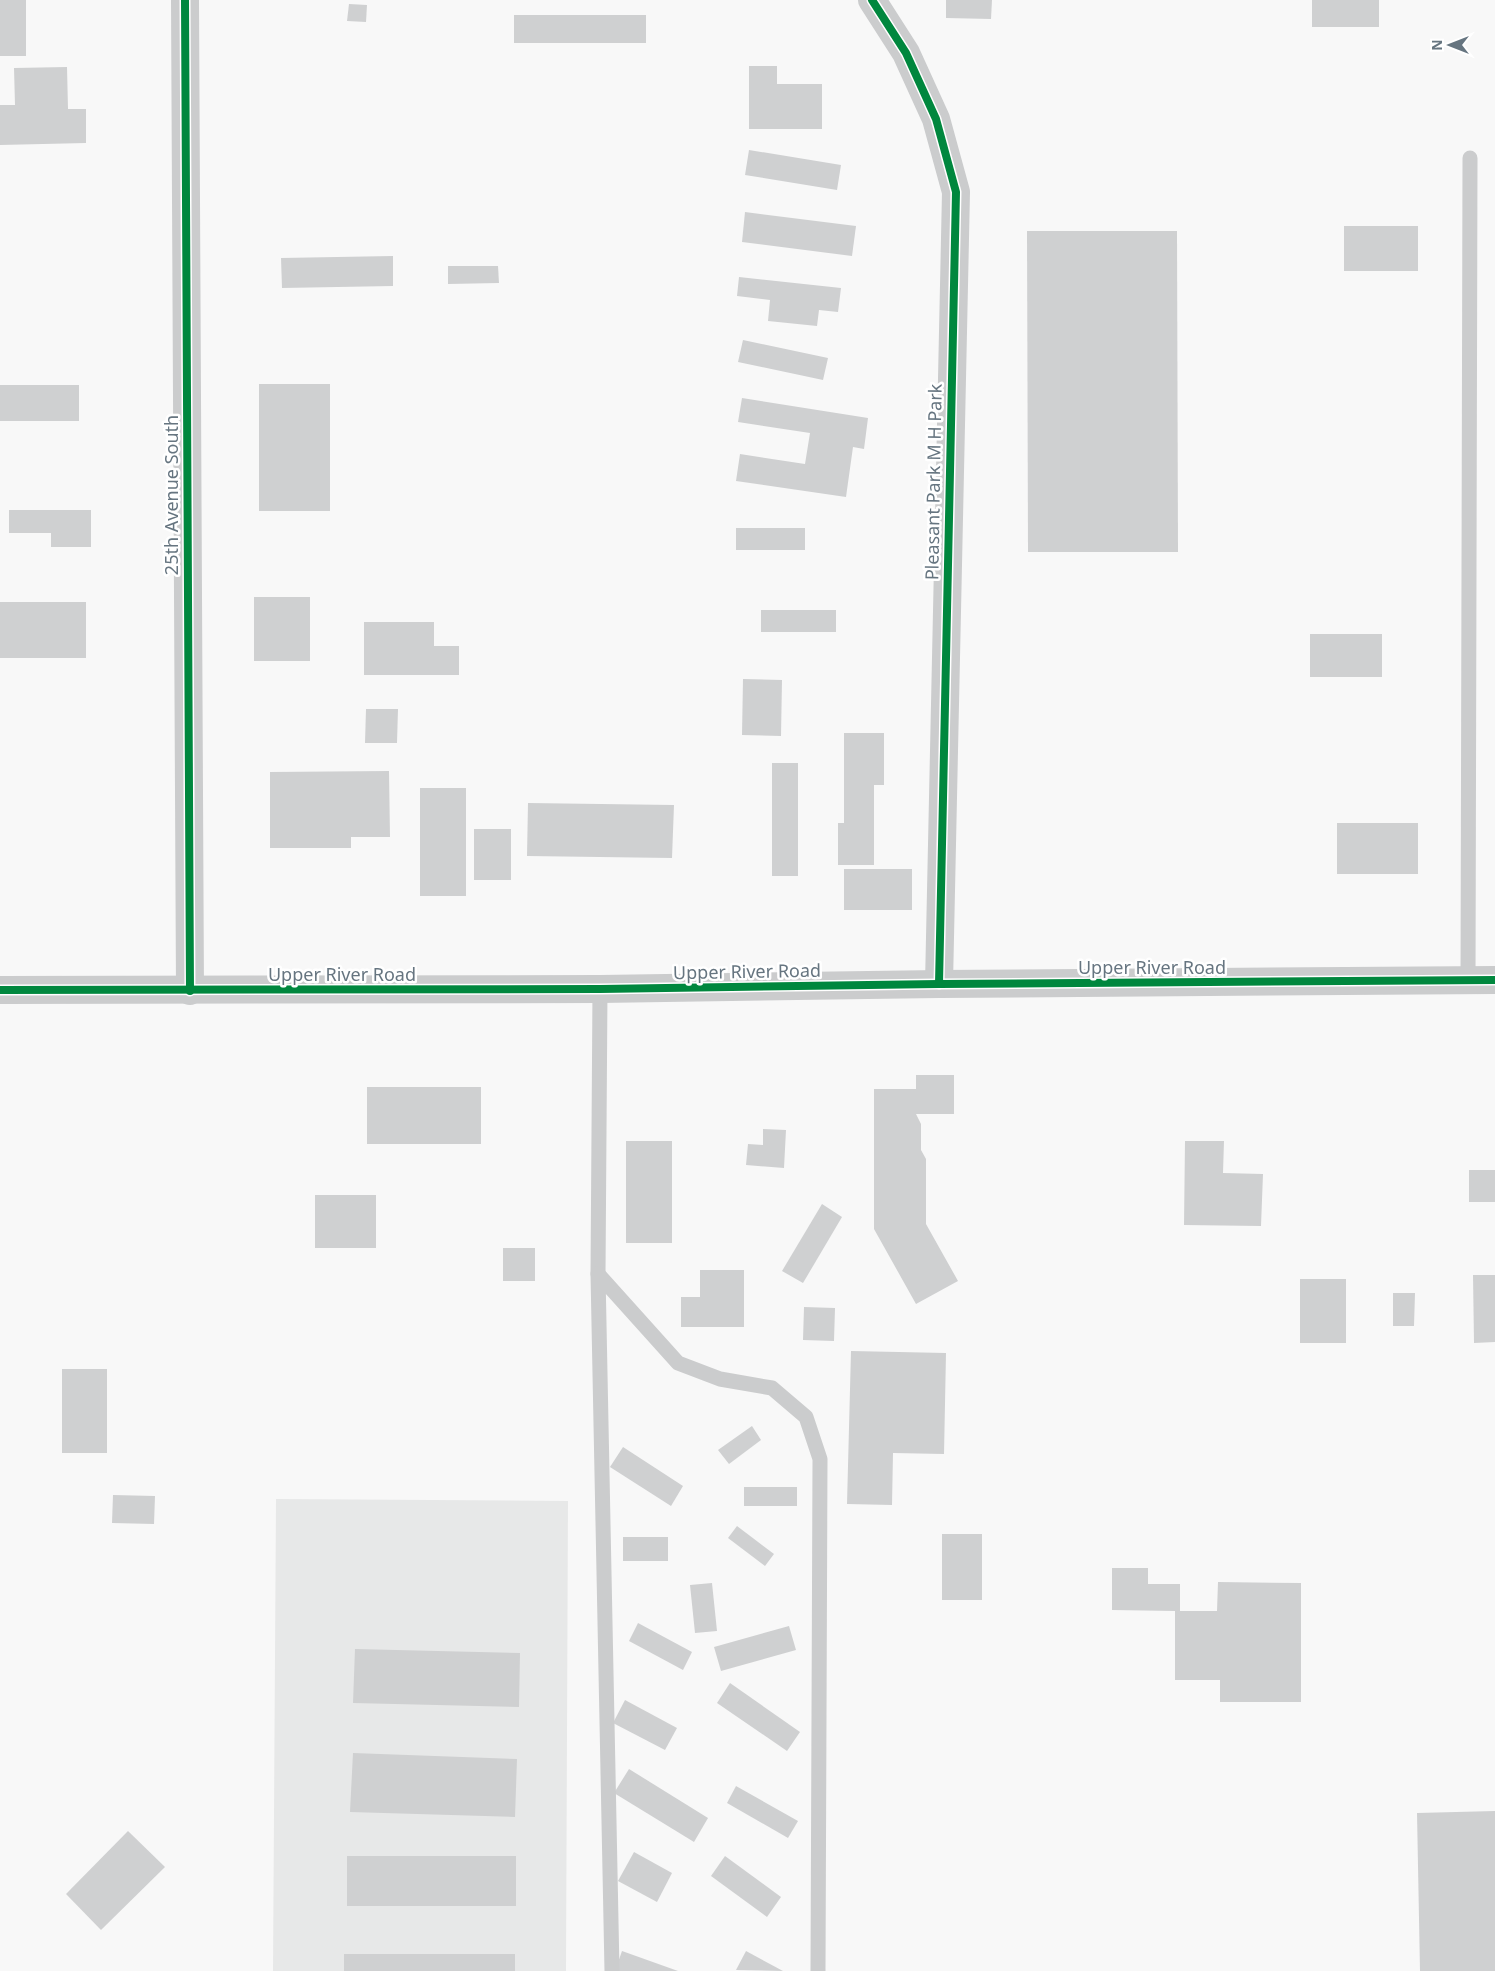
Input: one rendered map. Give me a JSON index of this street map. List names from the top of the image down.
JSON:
{
  "streets": {
    "street": ["Pleasant Park M H Park", "25th Avenue South", "Upper River Road"]
  },
  "crossings": [
    ["Pleasant Park M H Park", "Upper River Road"],
    ["25th Avenue South", "Upper River Road"]
  ],
  "north": "left"
}
